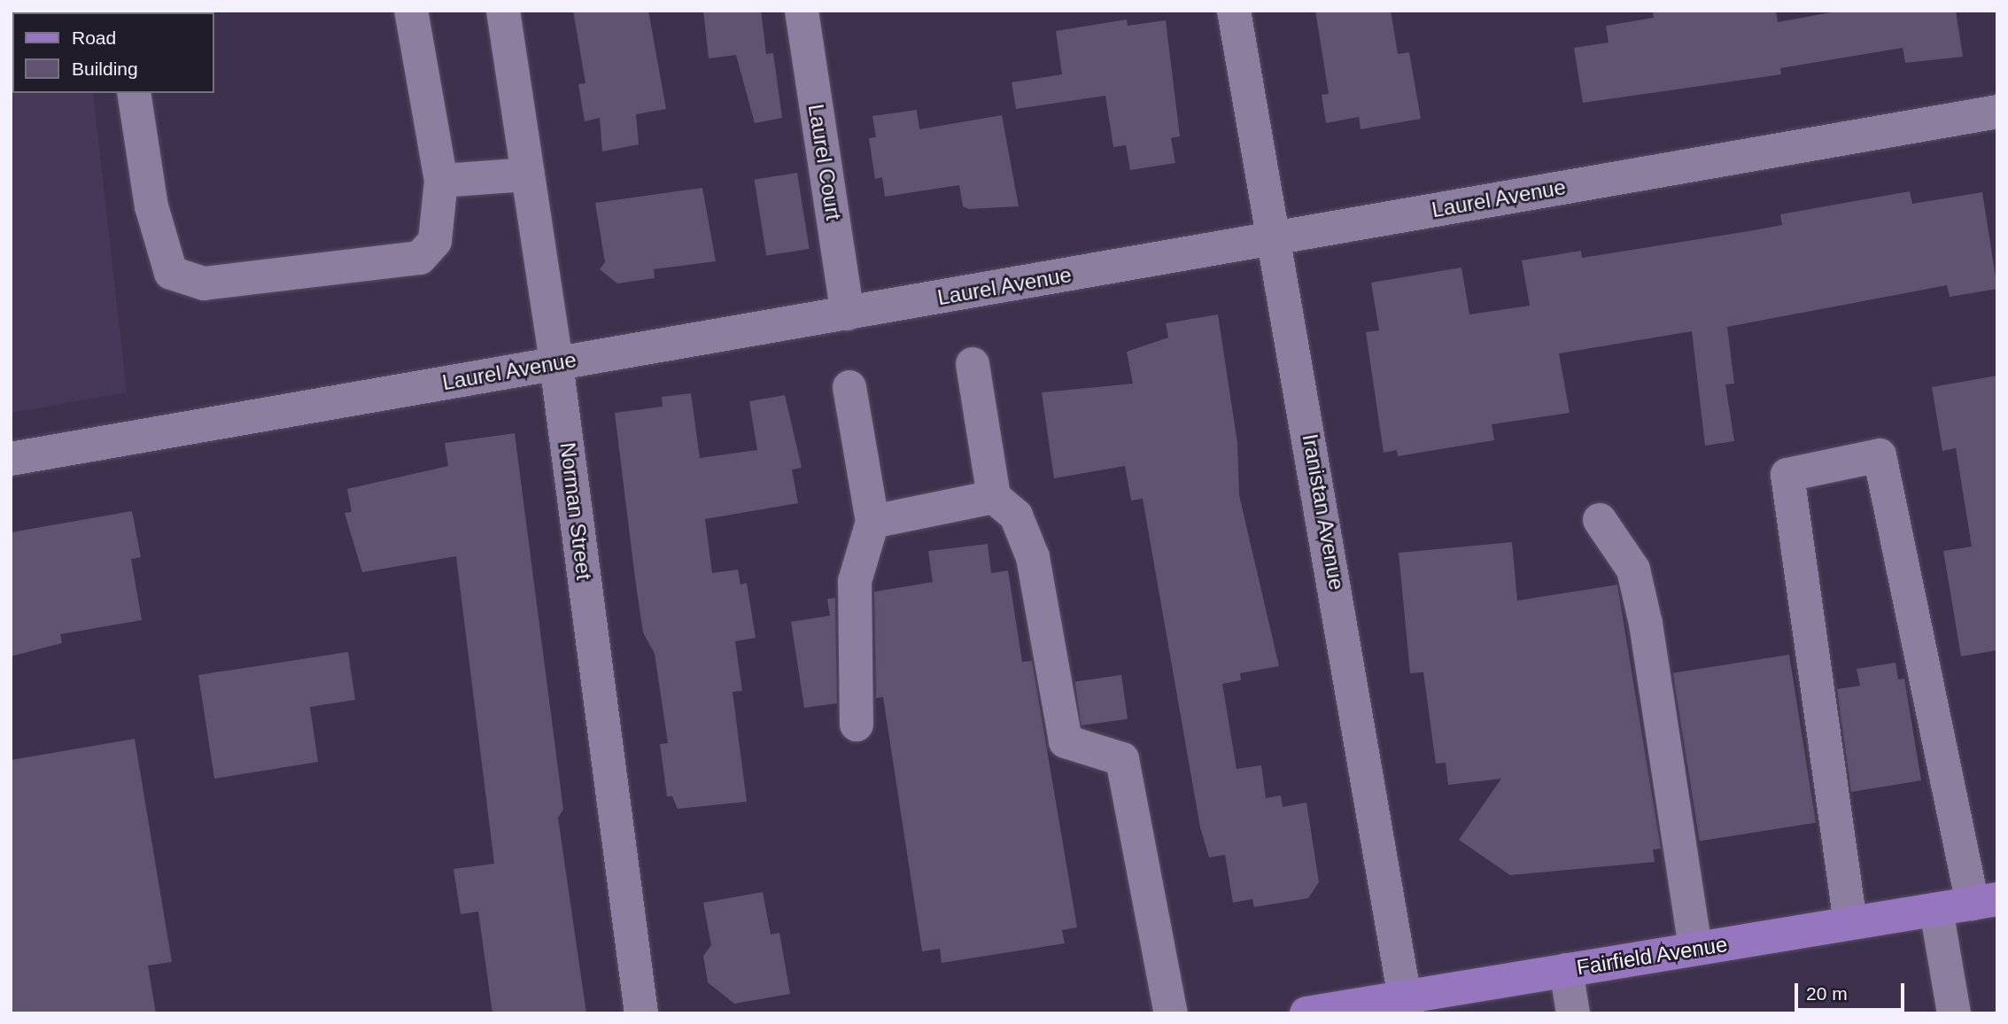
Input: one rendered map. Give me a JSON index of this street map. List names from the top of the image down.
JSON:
{
  "streets": {
    "main road": ["Fairfield Avenue"],
    "street": [
      "Laurel Court",
      "Laurel Avenue",
      "Norman Street",
      "Iranistan Avenue"
    ]
  },
  "crossings": [
    ["Laurel Court", "Laurel Avenue"],
    ["Laurel Avenue", "Norman Street"],
    ["Laurel Avenue", "Iranistan Avenue"],
    ["Iranistan Avenue", "Fairfield Avenue"]
  ],
  "legend": ["Road", "Building"],
  "scale_bar": "20 m"
}
